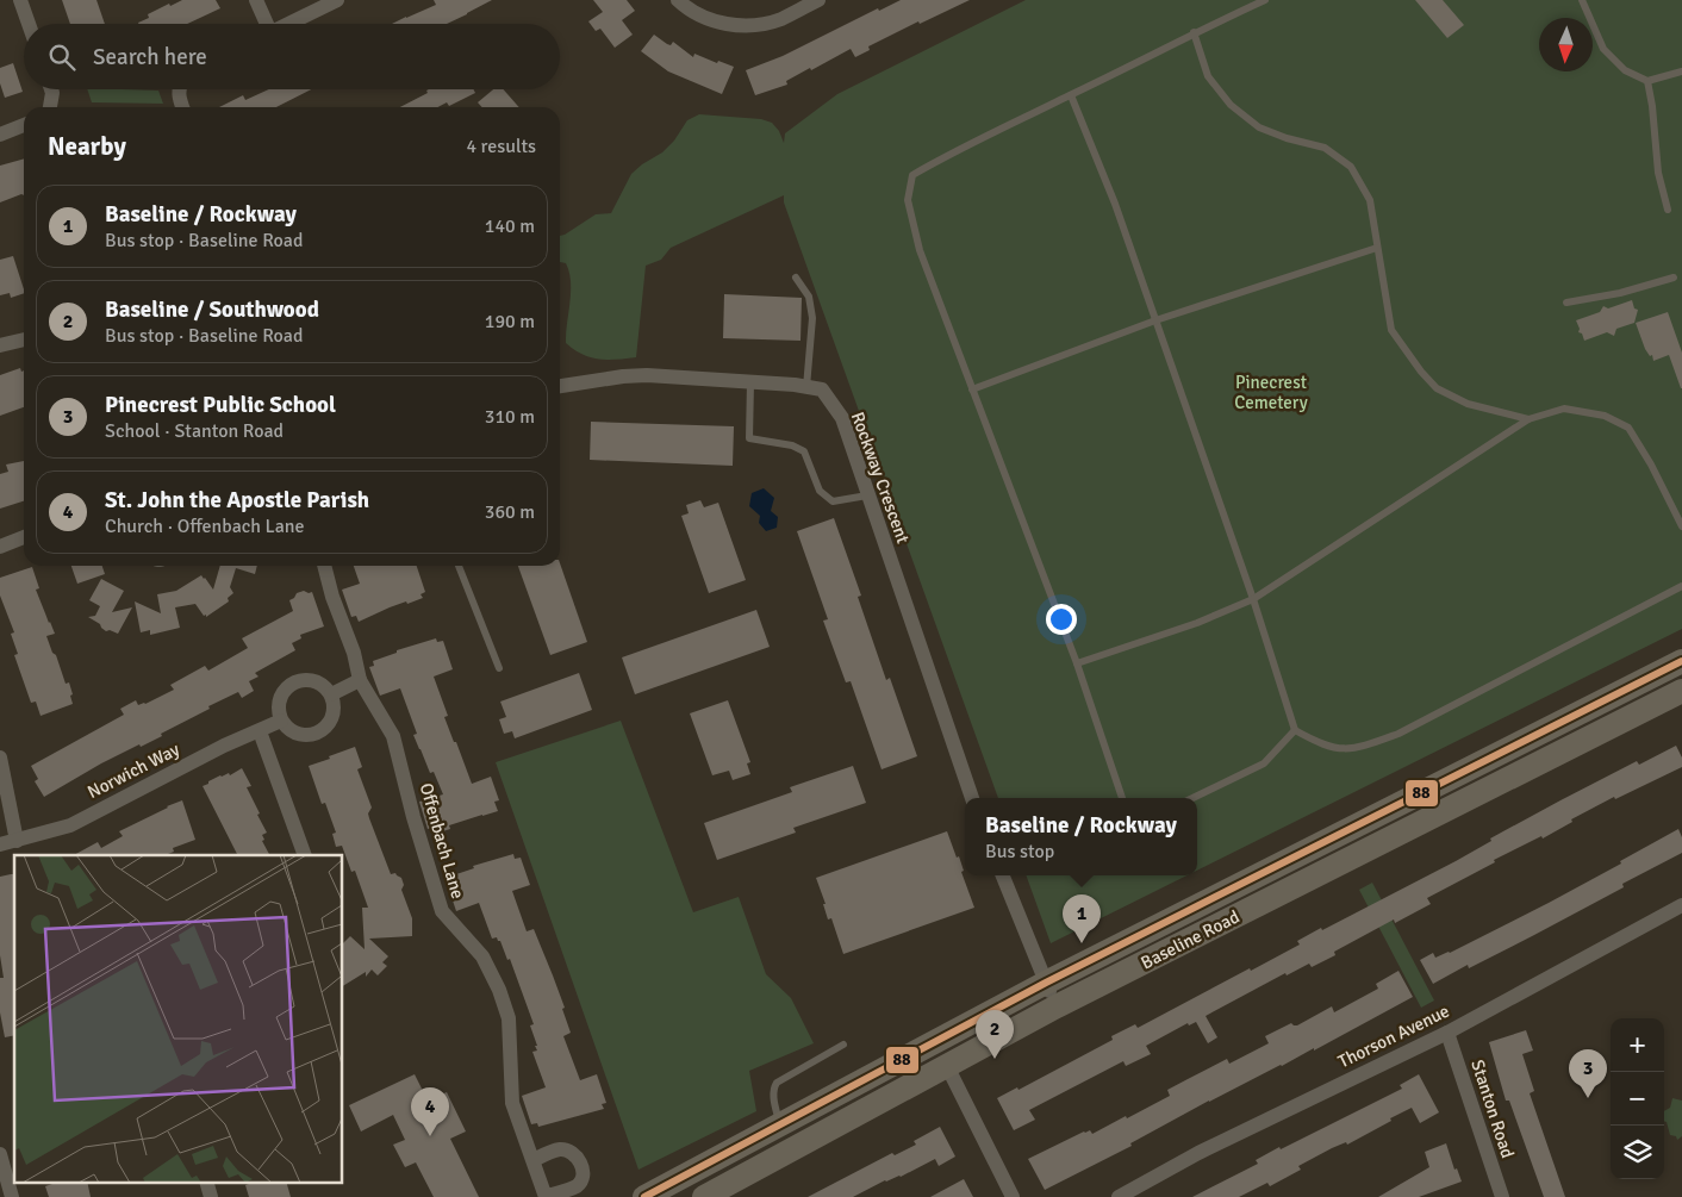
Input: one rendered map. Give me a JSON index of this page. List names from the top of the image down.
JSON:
{
  "streets": {
    "main road": ["Baseline Road"],
    "street": [
      "Rockway Crescent",
      "Norwich Way",
      "Offenbach Lane",
      "Thorson Avenue",
      "Stanton Road"
    ]
  },
  "crossings": [
    ["Thorson Avenue", "Stanton Road"]
  ],
  "parks": ["Pinecrest Cemetery"],
  "lines": ["transit line 88"],
  "north": "bottom",
  "page": {
    "search": "Search here",
    "heading": ["Nearby", "4 results"],
    "list": [
      {
        "mark": "1",
        "name": "Baseline / Rockway",
        "note": "Bus stop · Baseline Road",
        "value": "140 m"
      },
      {
        "mark": "2",
        "name": "Baseline / Southwood",
        "note": "Bus stop · Baseline Road",
        "value": "190 m"
      },
      {
        "mark": "3",
        "name": "Pinecrest Public School",
        "note": "School · Stanton Road",
        "value": "310 m"
      },
      {
        "mark": "4",
        "name": "St. John the Apostle Parish",
        "note": "Church · Offenbach Lane",
        "value": "360 m"
      }
    ],
    "popup": ["Baseline / Rockway", "Bus stop"],
    "pins": [
      "1",
      "2",
      "3",
      "4"
    ],
    "map_buttons": ["+", "−"]
  }
}
